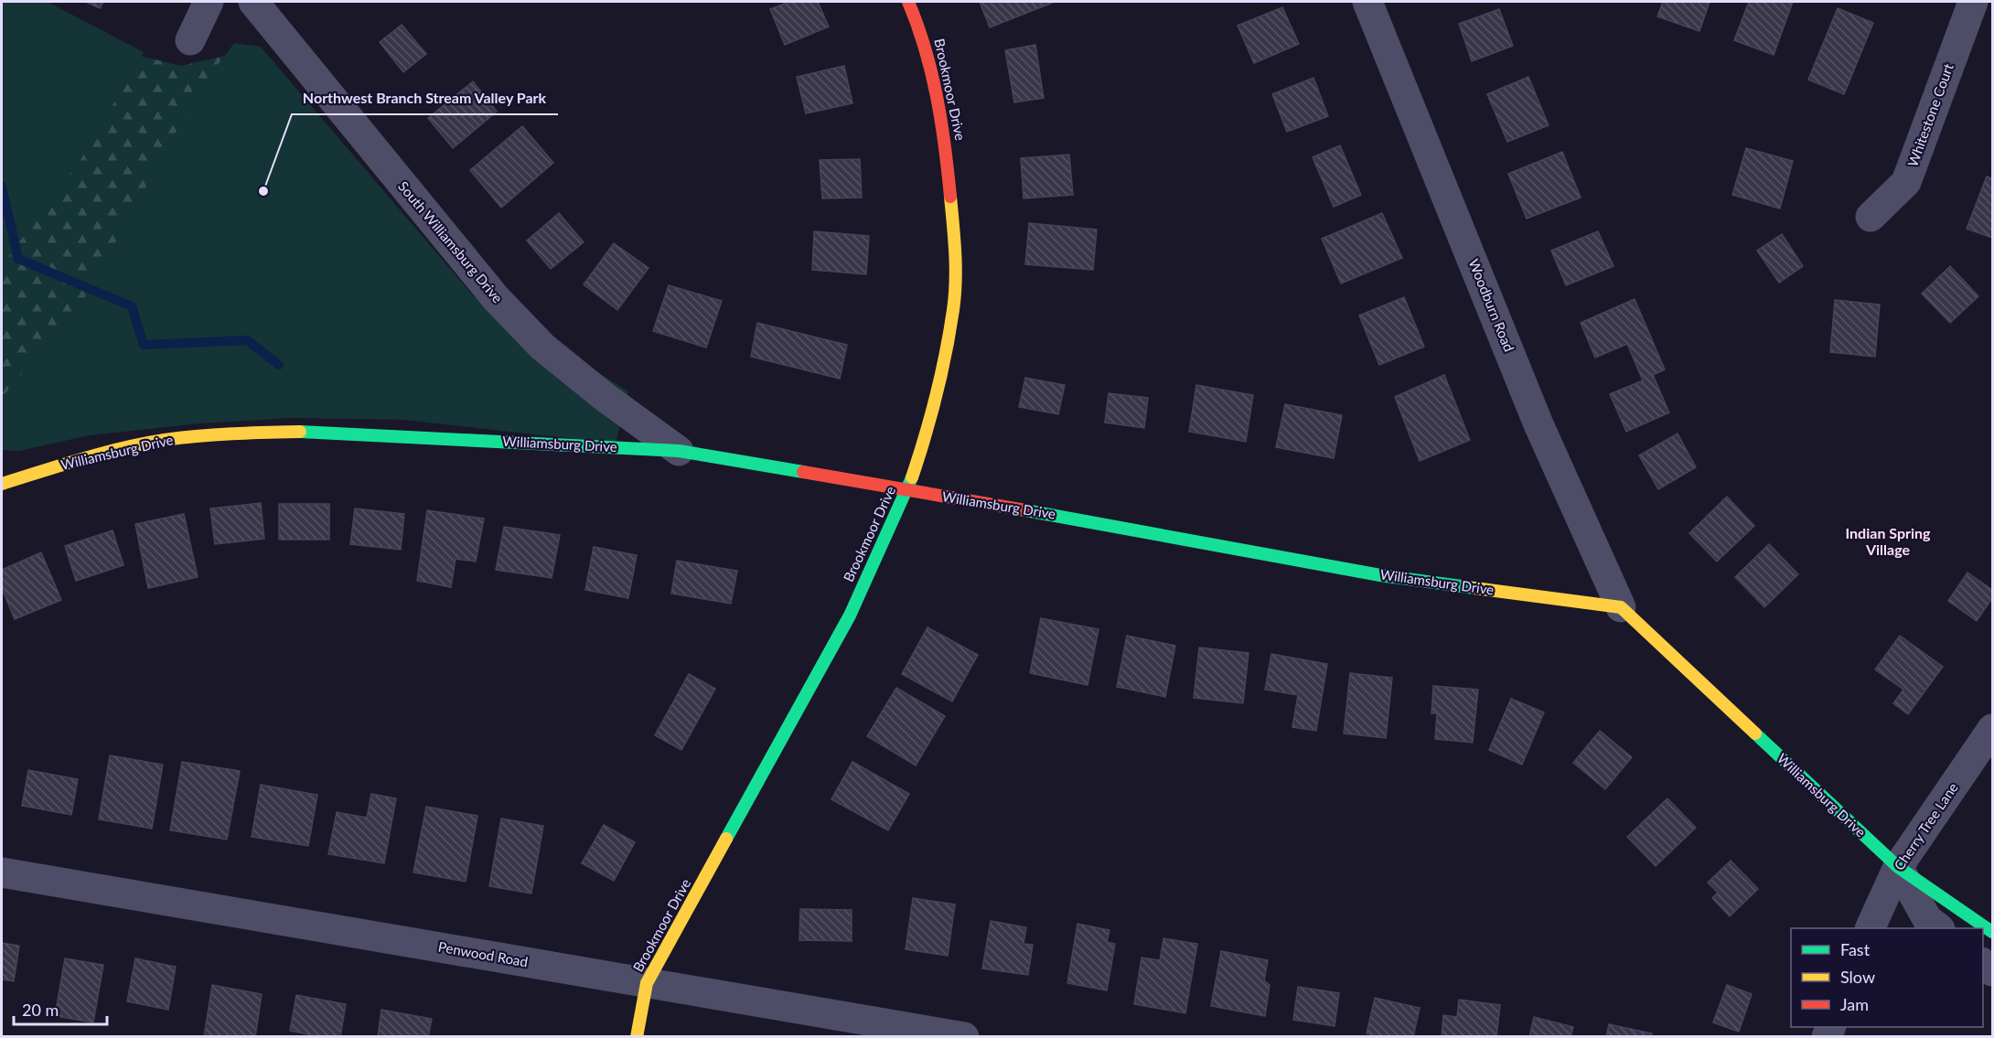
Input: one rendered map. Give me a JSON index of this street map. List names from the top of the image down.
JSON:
{
  "streets": {
    "street": [
      "Brookmoor Drive",
      "Whitestone Court",
      "South Williamsburg Drive",
      "Woodburn Road",
      "Williamsburg Drive",
      "Cherry Tree Lane",
      "Penwood Road"
    ]
  },
  "crossings": [
    ["Brookmoor Drive", "Williamsburg Drive"],
    ["Brookmoor Drive", "Penwood Road"],
    ["South Williamsburg Drive", "Williamsburg Drive"],
    ["Woodburn Road", "Williamsburg Drive"],
    ["Williamsburg Drive", "Cherry Tree Lane"]
  ],
  "districts": ["Indian Spring Village"],
  "places": ["Northwest Branch Stream Valley Park"],
  "legend": ["Fast", "Slow", "Jam"],
  "scale_bar": "20 m"
}
